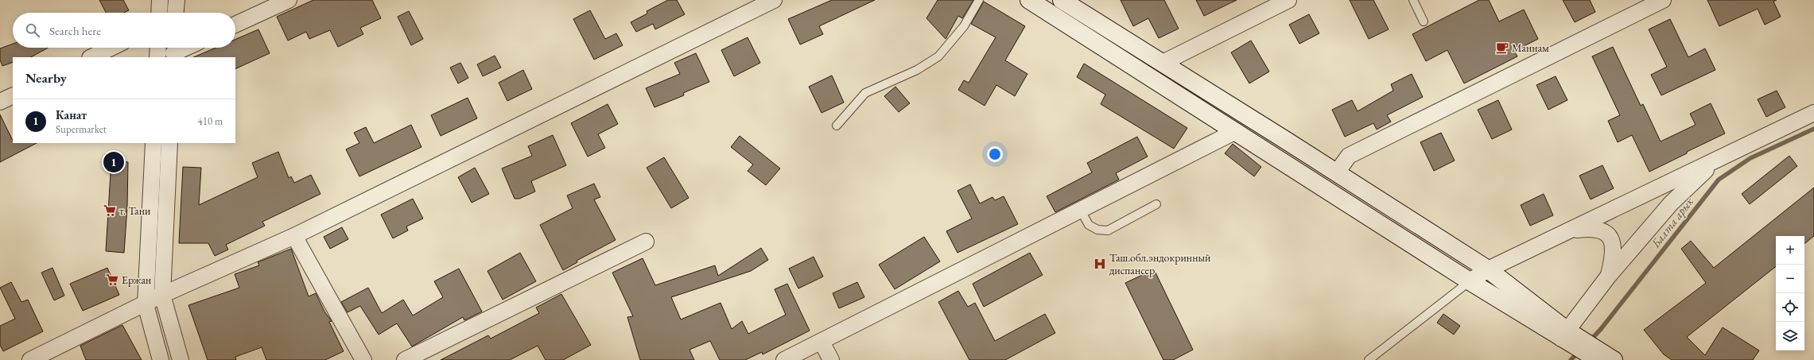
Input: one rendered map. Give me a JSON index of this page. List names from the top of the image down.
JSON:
{
  "water": ["Балта арык"],
  "places": {
    "cafe": ["Маннам"],
    "supermarket": ["т. Тани", "Ержан"],
    "hospital": ["Таш.обл.эндокринный диспансер"]
  },
  "page": {
    "search": "Search here",
    "heading": "Nearby",
    "list": [
      {
        "mark": "1",
        "name": "Канат",
        "note": "Supermarket",
        "value": "410 m"
      }
    ],
    "pins": "1",
    "map_buttons": ["+", "−"]
  }
}
